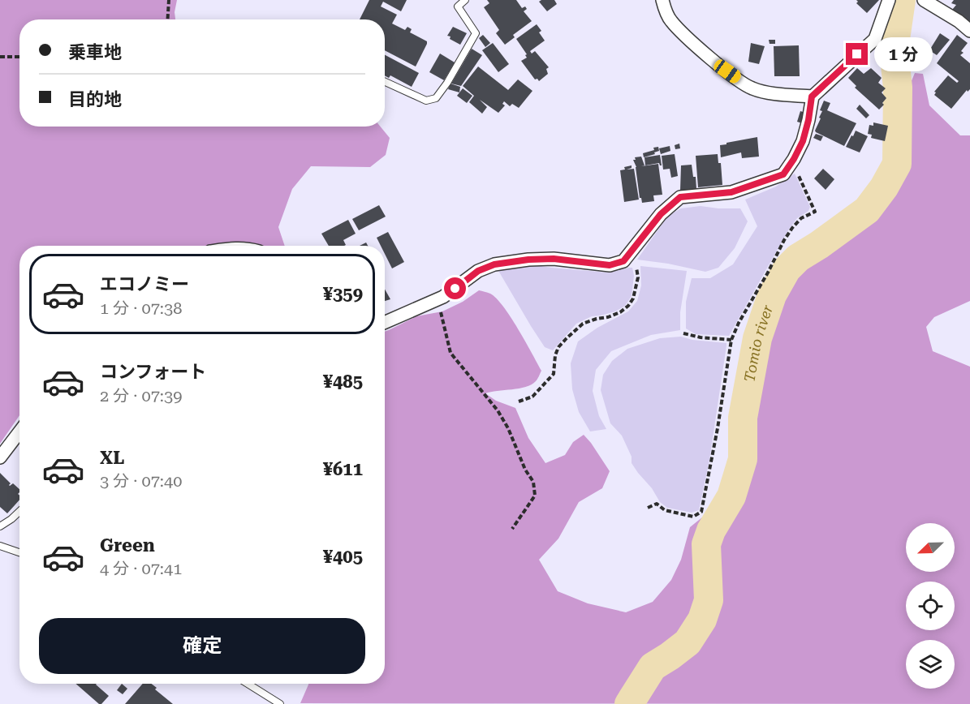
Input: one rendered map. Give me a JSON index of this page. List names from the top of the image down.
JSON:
{
  "water": ["Tomio river"],
  "north": "bottom left",
  "page": {
    "banner": ["乗車地", "目的地"],
    "bubble": "1 分",
    "list": [
      {
        "name": "エコノミー",
        "note": "1 分 · 07:38",
        "value": "¥359"
      },
      {
        "name": "コンフォート",
        "note": "2 分 · 07:39",
        "value": "¥485"
      },
      {
        "name": "XL",
        "note": "3 分 · 07:40",
        "value": "¥611"
      },
      {
        "name": "Green",
        "note": "4 分 · 07:41",
        "value": "¥405"
      }
    ],
    "buttons": "確定"
  }
}
